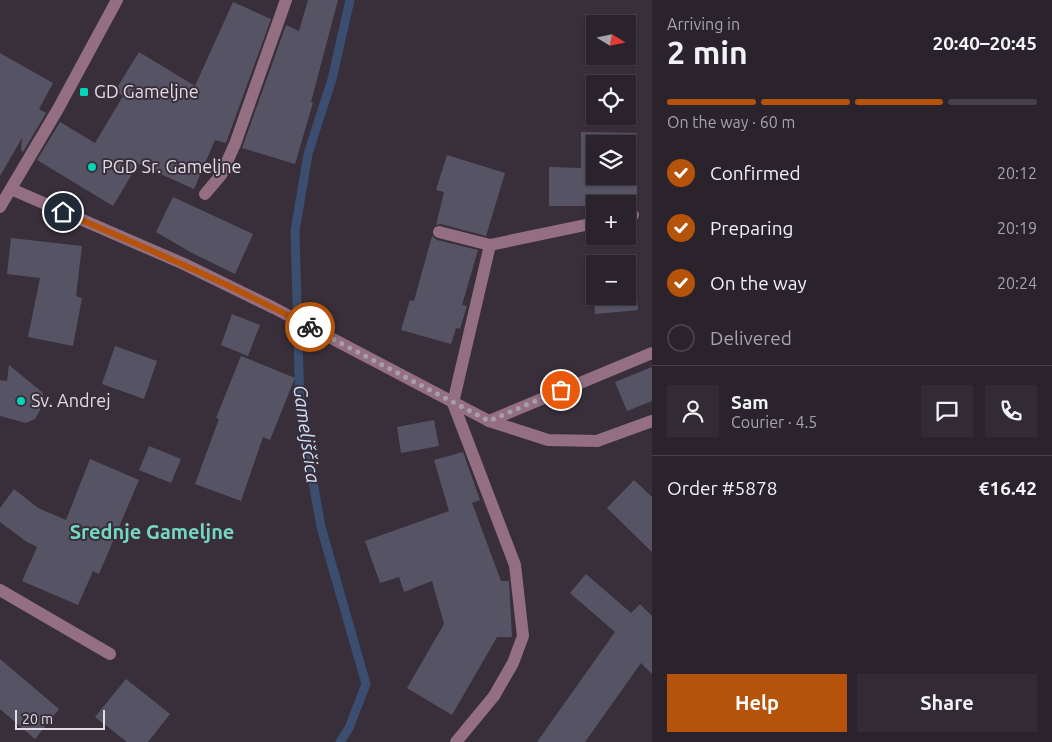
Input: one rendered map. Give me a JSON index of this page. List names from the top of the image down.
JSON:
{
  "districts": ["Srednje Gameljne"],
  "water": ["Gameljščica"],
  "places": {
    "transit": ["GD Gameljne"],
    "other": ["PGD Sr. Gameljne", "Sv. Andrej"]
  },
  "scale_bar": "20 m",
  "north": "right",
  "page": {
    "heading": ["2 min", "Arriving in", "20:40–20:45"],
    "panel": [
      "Sam",
      "Courier · 4.5",
      "Order #5878",
      "€16.42"
    ],
    "map_buttons": ["+", "−"],
    "bar": "On the way · 60 m",
    "list": [
      ["Confirmed", "20:12"],
      ["Preparing", "20:19"],
      ["On the way", "20:24"],
      "Delivered"
    ],
    "buttons": ["Help", "Share"],
    "scale": "20 m"
  }
}
